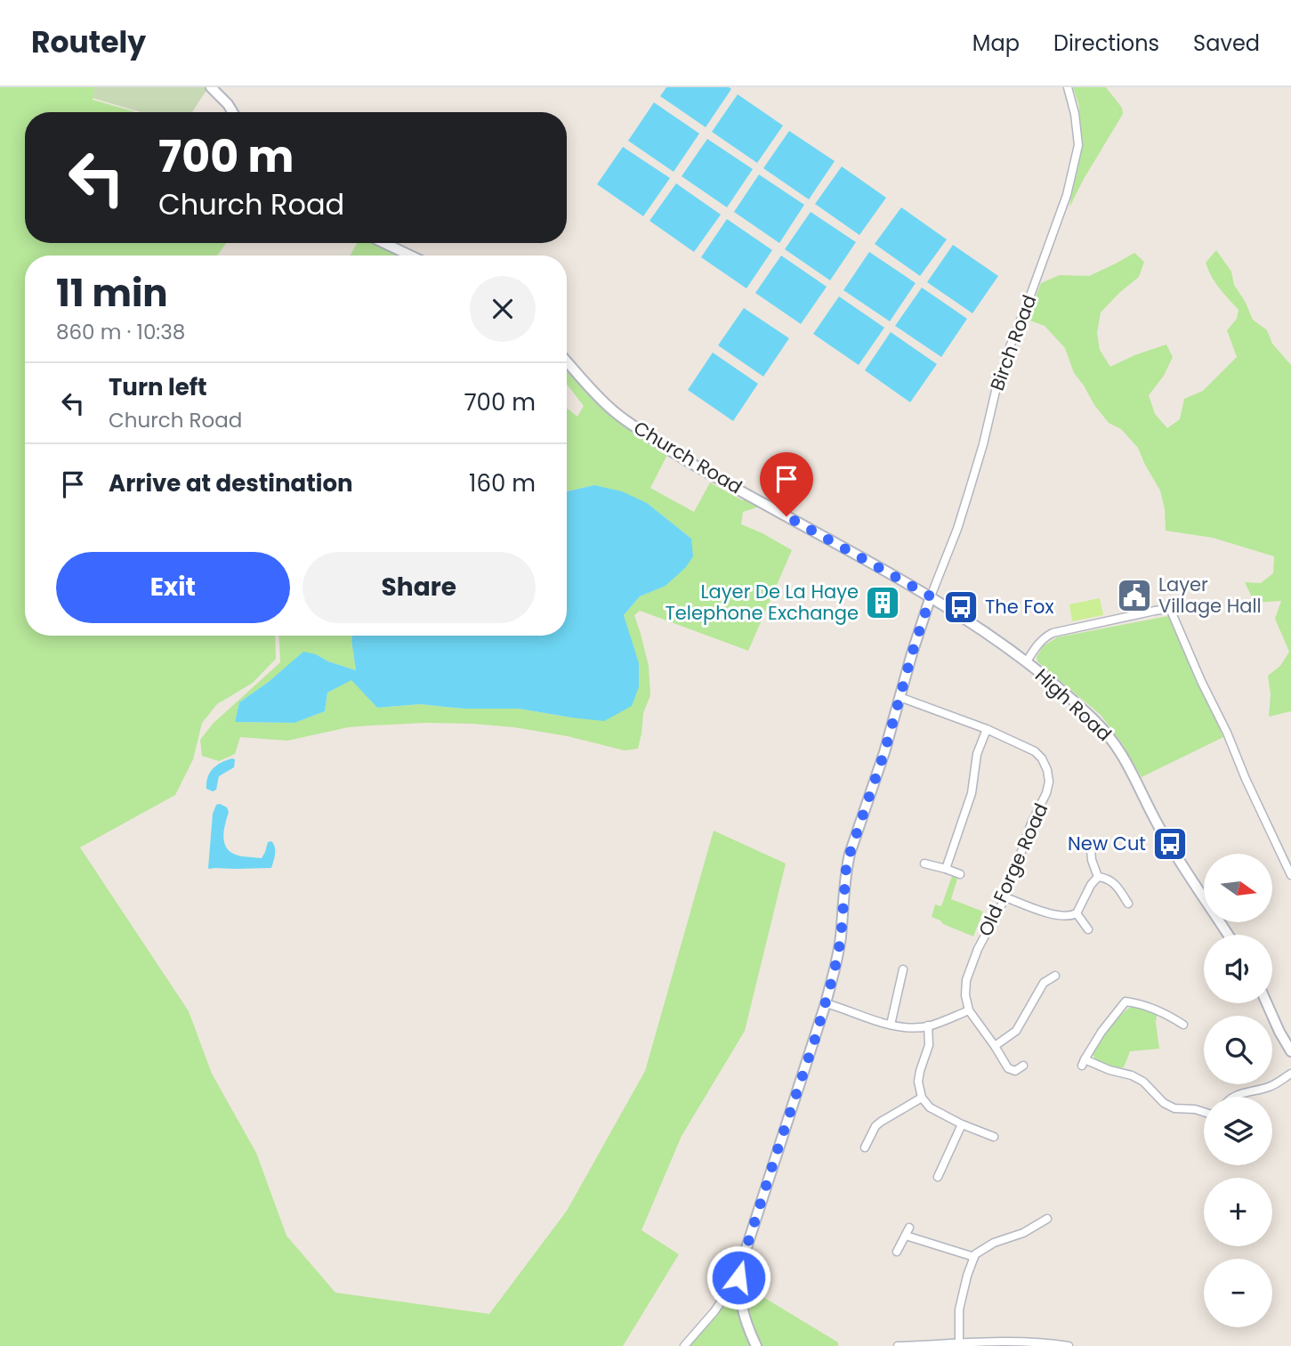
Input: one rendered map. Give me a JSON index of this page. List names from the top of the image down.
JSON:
{
  "streets": {
    "main road": ["Church Road", "High Road"],
    "street": ["Birch Road", "Old Forge Road"]
  },
  "crossings": [
    ["Birch Road", "Church Road"],
    ["Birch Road", "High Road"],
    ["Church Road", "High Road"]
  ],
  "places": {
    "public building": ["Layer Village Hall"],
    "building": ["Layer De La Haye Telephone Exchange"],
    "bus stop": ["The Fox", "New Cut"]
  },
  "north": "right",
  "page": {
    "header": "Routely",
    "nav": ["Map", "Directions", "Saved"],
    "turn": ["700 m", "Church Road"],
    "heading": ["11 min", "860 m · 10:38"],
    "list": [
      {
        "name": "Turn left",
        "note": "Church Road",
        "value": "700 m"
      },
      {
        "name": "Arrive at destination",
        "value": "160 m"
      }
    ],
    "buttons": ["Exit", "Share"],
    "map_buttons": ["+", "−"]
  }
}
